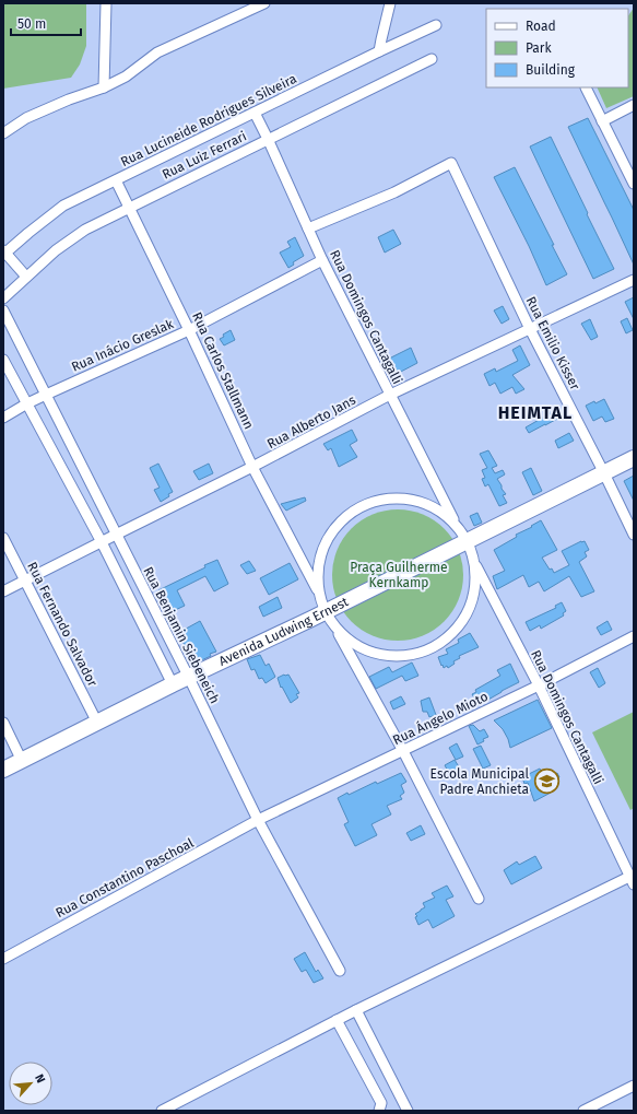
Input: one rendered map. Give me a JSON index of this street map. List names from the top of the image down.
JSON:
{
  "streets": {
    "highway": ["Avenida Ludwing Ernest"],
    "street": [
      "Rua Lucineide Rodrigues Silveira",
      "Rua Luiz Ferrari",
      "Rua Domingos Cantagalli",
      "Rua Emilio Kisser",
      "Rua Inácio Greslak",
      "Rua Carlos Stallmann",
      "Rua Alberto Jans",
      "Rua Fernando Salvador",
      "Rua Benjamin Siebeneich",
      "Rua Ángelo Mioto",
      "Rua Constantino Paschoal"
    ]
  },
  "crossings": [
    ["Rua Lucineide Rodrigues Silveira", "Rua Domingos Cantagalli"],
    ["Rua Lucineide Rodrigues Silveira", "Rua Carlos Stallmann"],
    ["Rua Luiz Ferrari", "Rua Domingos Cantagalli"],
    ["Rua Luiz Ferrari", "Rua Carlos Stallmann"],
    ["Rua Domingos Cantagalli", "Rua Emilio Kisser"],
    ["Rua Domingos Cantagalli", "Rua Inácio Greslak"],
    ["Rua Domingos Cantagalli", "Rua Alberto Jans"],
    ["Rua Domingos Cantagalli", "Avenida Ludwing Ernest"],
    ["Rua Domingos Cantagalli", "Rua Ángelo Mioto"],
    ["Rua Emilio Kisser", "Rua Alberto Jans"],
    ["Rua Emilio Kisser", "Avenida Ludwing Ernest"],
    ["Rua Inácio Greslak", "Rua Carlos Stallmann"],
    ["Rua Inácio Greslak", "Rua Benjamin Siebeneich"],
    ["Rua Carlos Stallmann", "Rua Alberto Jans"],
    ["Rua Alberto Jans", "Rua Fernando Salvador"],
    ["Rua Alberto Jans", "Rua Benjamin Siebeneich"],
    ["Rua Fernando Salvador", "Avenida Ludwing Ernest"],
    ["Avenida Ludwing Ernest", "Rua Benjamin Siebeneich"],
    ["Rua Benjamin Siebeneich", "Rua Ángelo Mioto"],
    ["Rua Benjamin Siebeneich", "Rua Constantino Paschoal"],
    ["Rua Ángelo Mioto", "Rua Constantino Paschoal"]
  ],
  "districts": ["HEIMTAL"],
  "parks": ["Praça Guilherme Kernkamp"],
  "places": {
    "school or university": ["Escola Municipal Padre Anchieta"]
  },
  "legend": ["Road", "Park", "Building"],
  "scale_bar": "50 m",
  "north": "top right"
}
